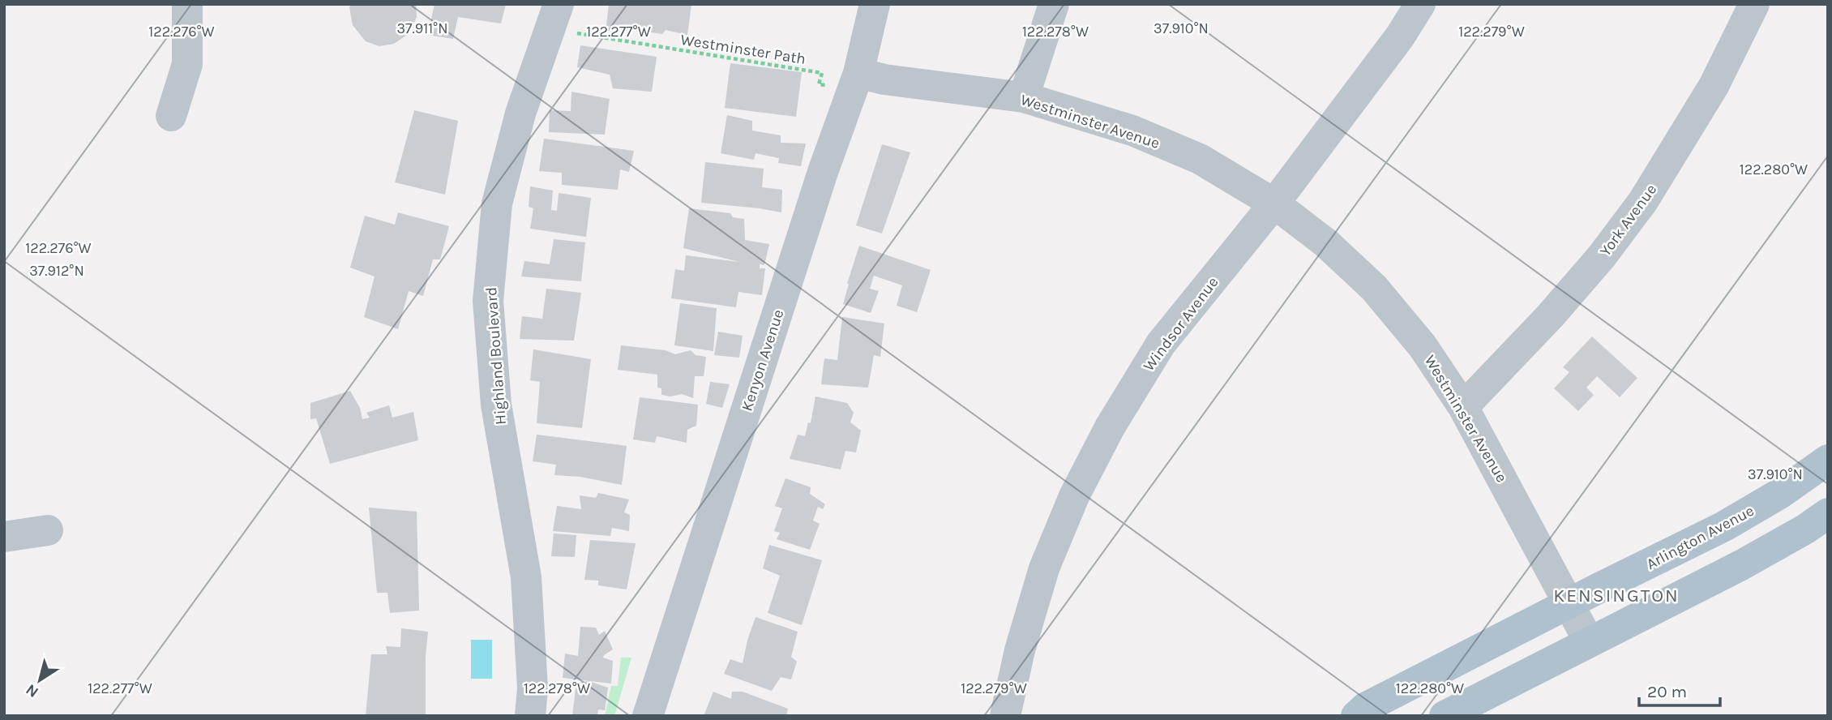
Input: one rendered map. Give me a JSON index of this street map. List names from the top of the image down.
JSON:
{
  "streets": {
    "main road": ["Arlington Avenue"],
    "street": [
      "Westminster Avenue",
      "York Avenue",
      "Windsor Avenue",
      "Highland Boulevard",
      "Kenyon Avenue"
    ],
    "path": ["Westminster Path"]
  },
  "crossings": [
    ["Westminster Path", "Westminster Avenue"],
    ["Westminster Path", "Highland Boulevard"],
    ["Westminster Path", "Kenyon Avenue"],
    ["Westminster Avenue", "York Avenue"],
    ["Westminster Avenue", "Windsor Avenue"],
    ["Westminster Avenue", "Kenyon Avenue"],
    ["Westminster Avenue", "Arlington Avenue"]
  ],
  "districts": ["KENSINGTON"],
  "scale_bar": "20 m",
  "north": "bottom left",
  "coordinates": [
    "37.910°N",
    "37.911°N",
    "122.276°W",
    "122.277°W",
    "122.278°W",
    "122.279°W",
    "122.280°W",
    "37.912°N"
  ]
}
